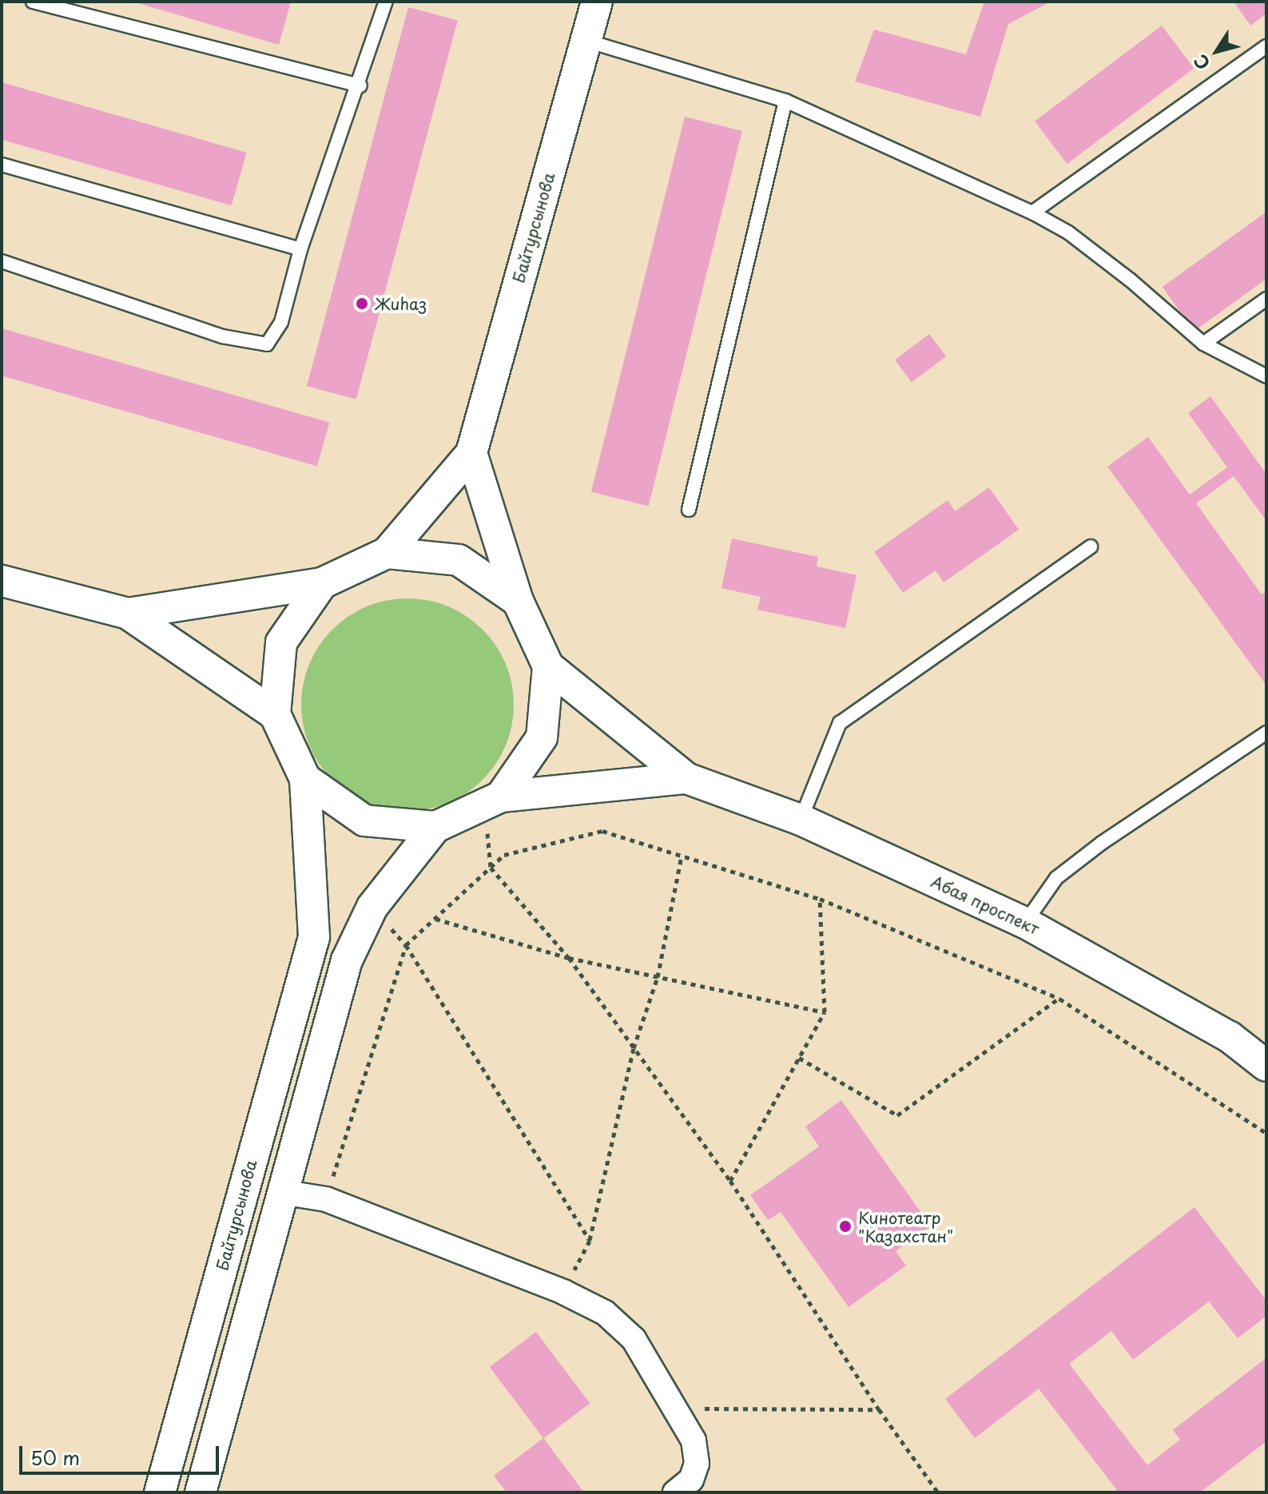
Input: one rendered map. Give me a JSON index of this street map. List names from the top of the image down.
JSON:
{
  "streets": {
    "street": ["Байтурсынова", "Абая проспект"]
  },
  "places": ["Жиһаз", "Кинотеатр \"Казахстан\""],
  "scale_bar": "50 m",
  "north": "bottom left"
}
